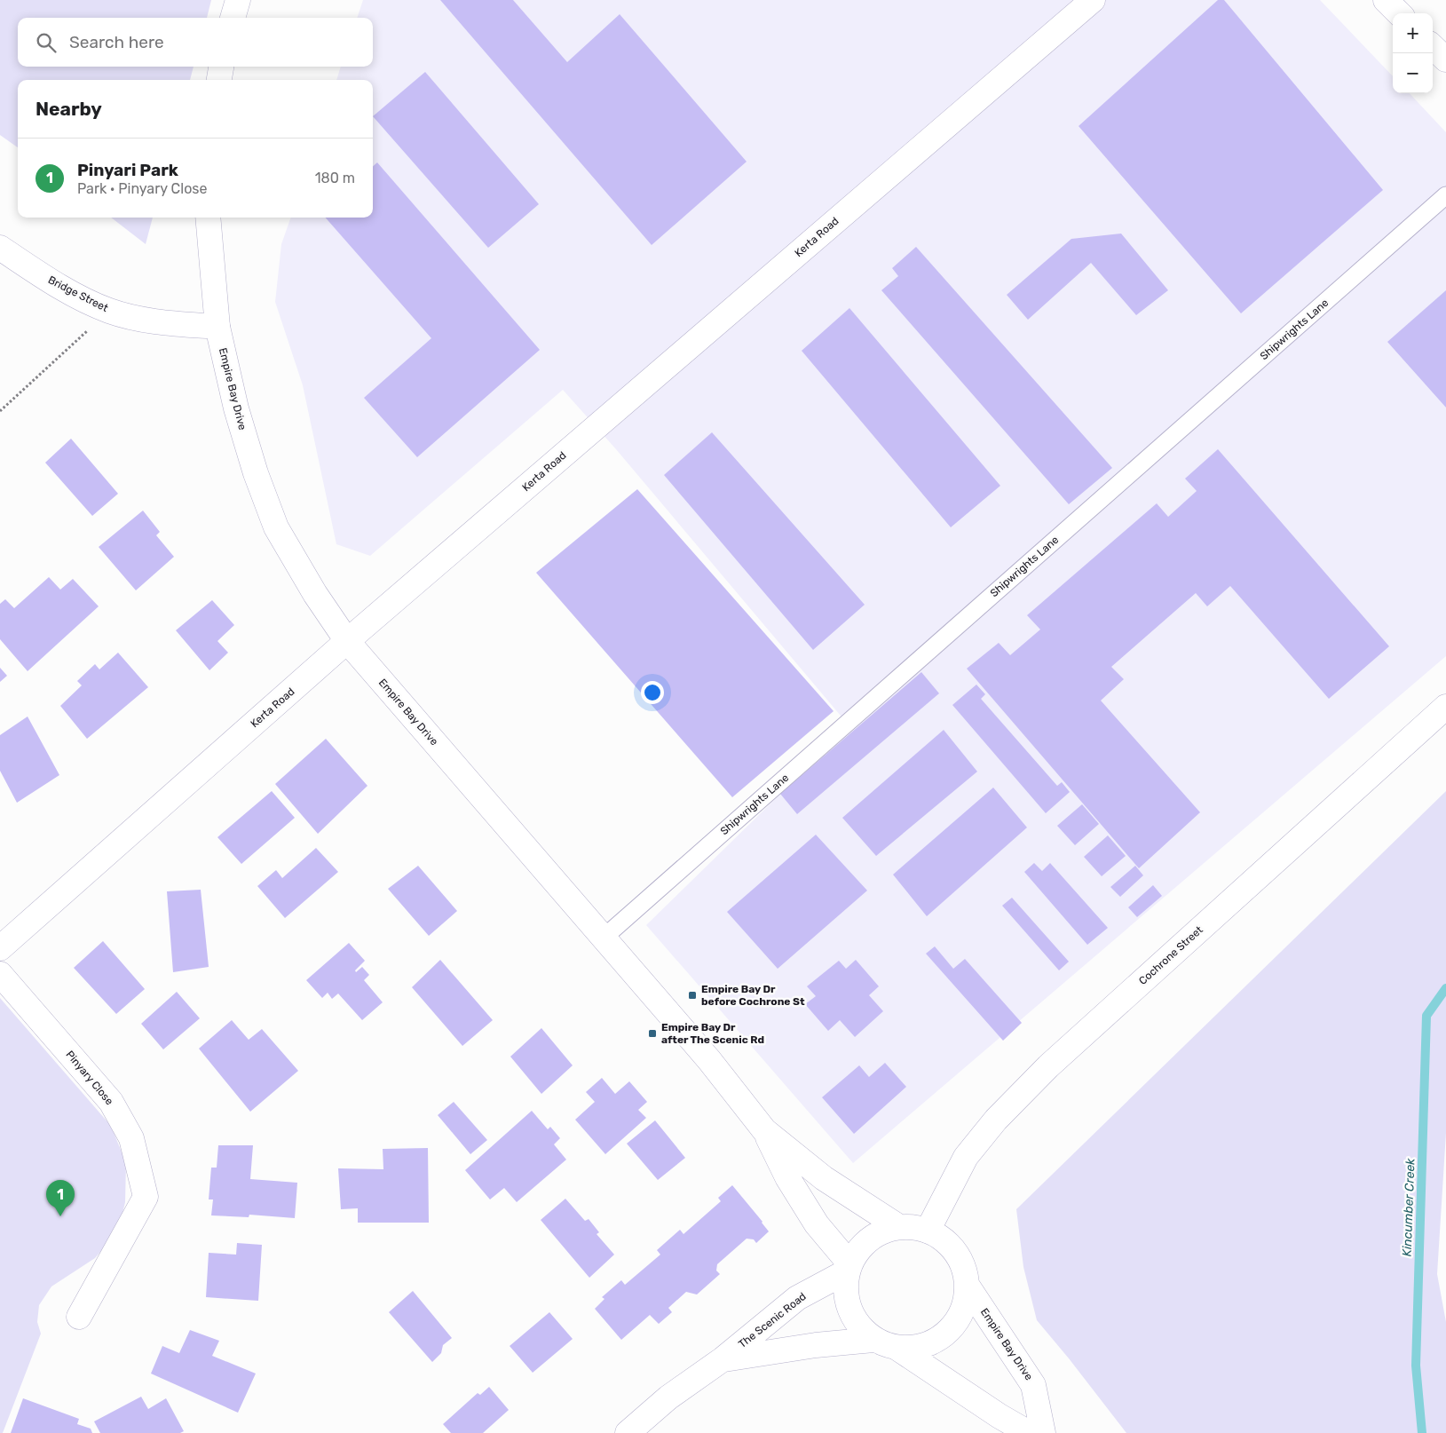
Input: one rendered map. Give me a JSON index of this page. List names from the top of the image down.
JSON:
{
  "streets": {
    "street": [
      "Kerta Road",
      "Bridge Street",
      "Empire Bay Drive",
      "Cochrone Street",
      "Pinyary Close",
      "The Scenic Road"
    ],
    "lane": ["Shipwrights Lane"]
  },
  "crossings": [
    ["Kerta Road", "Empire Bay Drive"],
    ["Bridge Street", "Empire Bay Drive"],
    ["Shipwrights Lane", "Empire Bay Drive"],
    ["Empire Bay Drive", "Cochrone Street"],
    ["Empire Bay Drive", "The Scenic Road"],
    ["Cochrone Street", "The Scenic Road"]
  ],
  "water": ["Kincumber Creek"],
  "places": {
    "transit": ["Empire Bay Dr before Cochrone St", "Empire Bay Dr after The Scenic Rd"]
  },
  "page": {
    "map_buttons": ["+", "−"],
    "search": "Search here",
    "heading": "Nearby",
    "list": [
      {
        "mark": "1",
        "name": "Pinyari Park",
        "note": "Park · Pinyary Close",
        "value": "180 m"
      }
    ],
    "pins": "1"
  }
}
